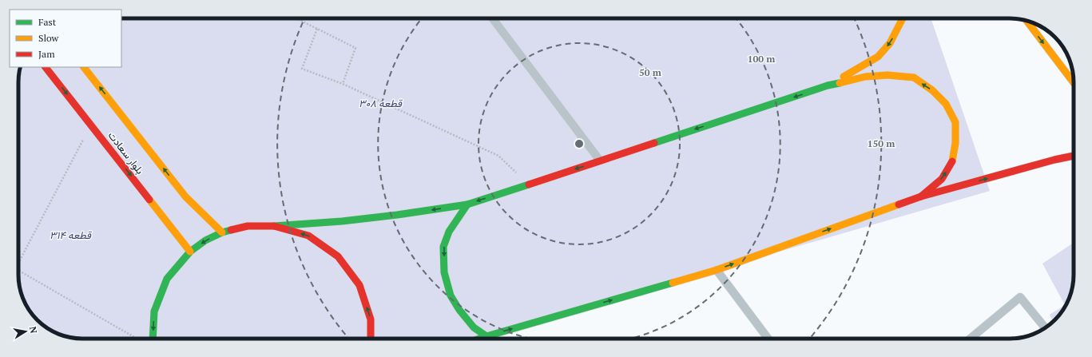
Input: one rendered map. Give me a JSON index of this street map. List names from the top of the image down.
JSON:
{
  "streets": {
    "main road": ["بلوار سعادت"]
  },
  "parks": ["قطعه ۳۰۸", "قطعه ۳۱۴"],
  "legend": ["Fast", "Slow", "Jam"],
  "north": "right",
  "rings": ["100 m", "50 m", "150 m"]
}
